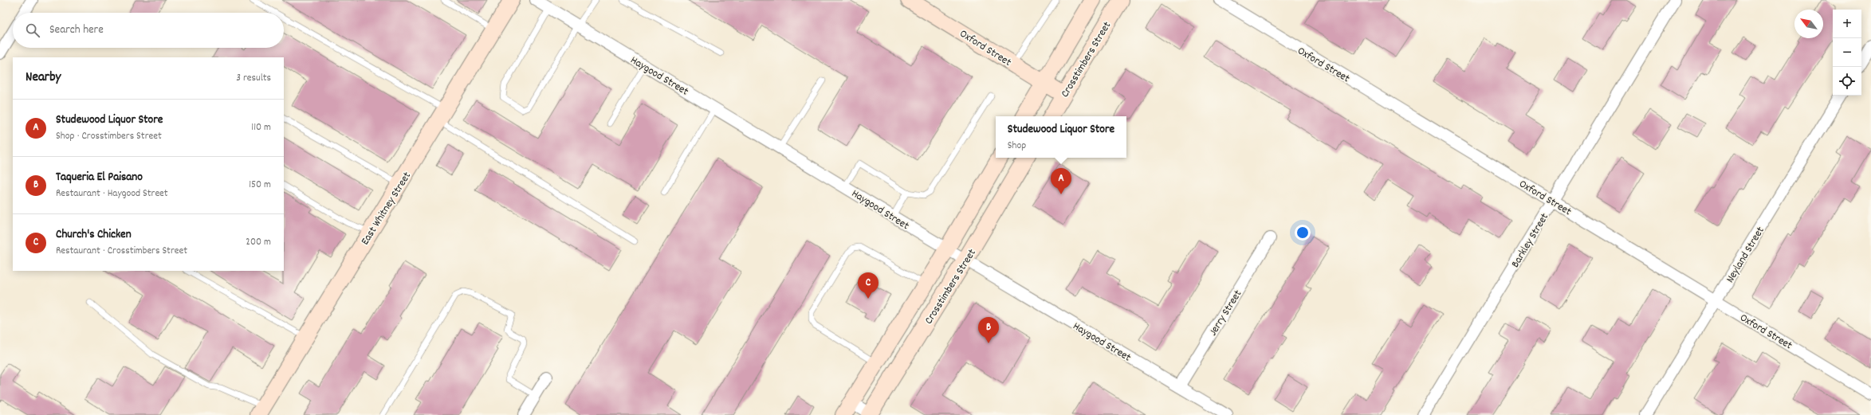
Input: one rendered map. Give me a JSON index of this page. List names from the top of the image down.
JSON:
{
  "streets": {
    "main road": ["Oxford Street", "Crosstimbers Street", "East Whitney Street"],
    "street": [
      "Haygood Street",
      "Barkley Street",
      "Neyland Street",
      "Jerry Street"
    ]
  },
  "crossings": [
    ["Oxford Street", "Crosstimbers Street"],
    ["Oxford Street", "Barkley Street"],
    ["Oxford Street", "Neyland Street"],
    ["Crosstimbers Street", "Haygood Street"],
    ["Haygood Street", "Jerry Street"]
  ],
  "north": "top left",
  "page": {
    "map_buttons": ["+", "−"],
    "search": "Search here",
    "heading": ["Nearby", "3 results"],
    "list": [
      {
        "mark": "A",
        "name": "Studewood Liquor Store",
        "note": "Shop · Crosstimbers Street",
        "value": "110 m"
      },
      {
        "mark": "B",
        "name": "Taqueria El Paisano",
        "note": "Restaurant · Haygood Street",
        "value": "150 m"
      },
      {
        "mark": "C",
        "name": "Church's Chicken",
        "note": "Restaurant · Crosstimbers Street",
        "value": "200 m"
      }
    ],
    "popup": ["Studewood Liquor Store", "Shop"],
    "pins": ["A", "C", "B"]
  }
}
